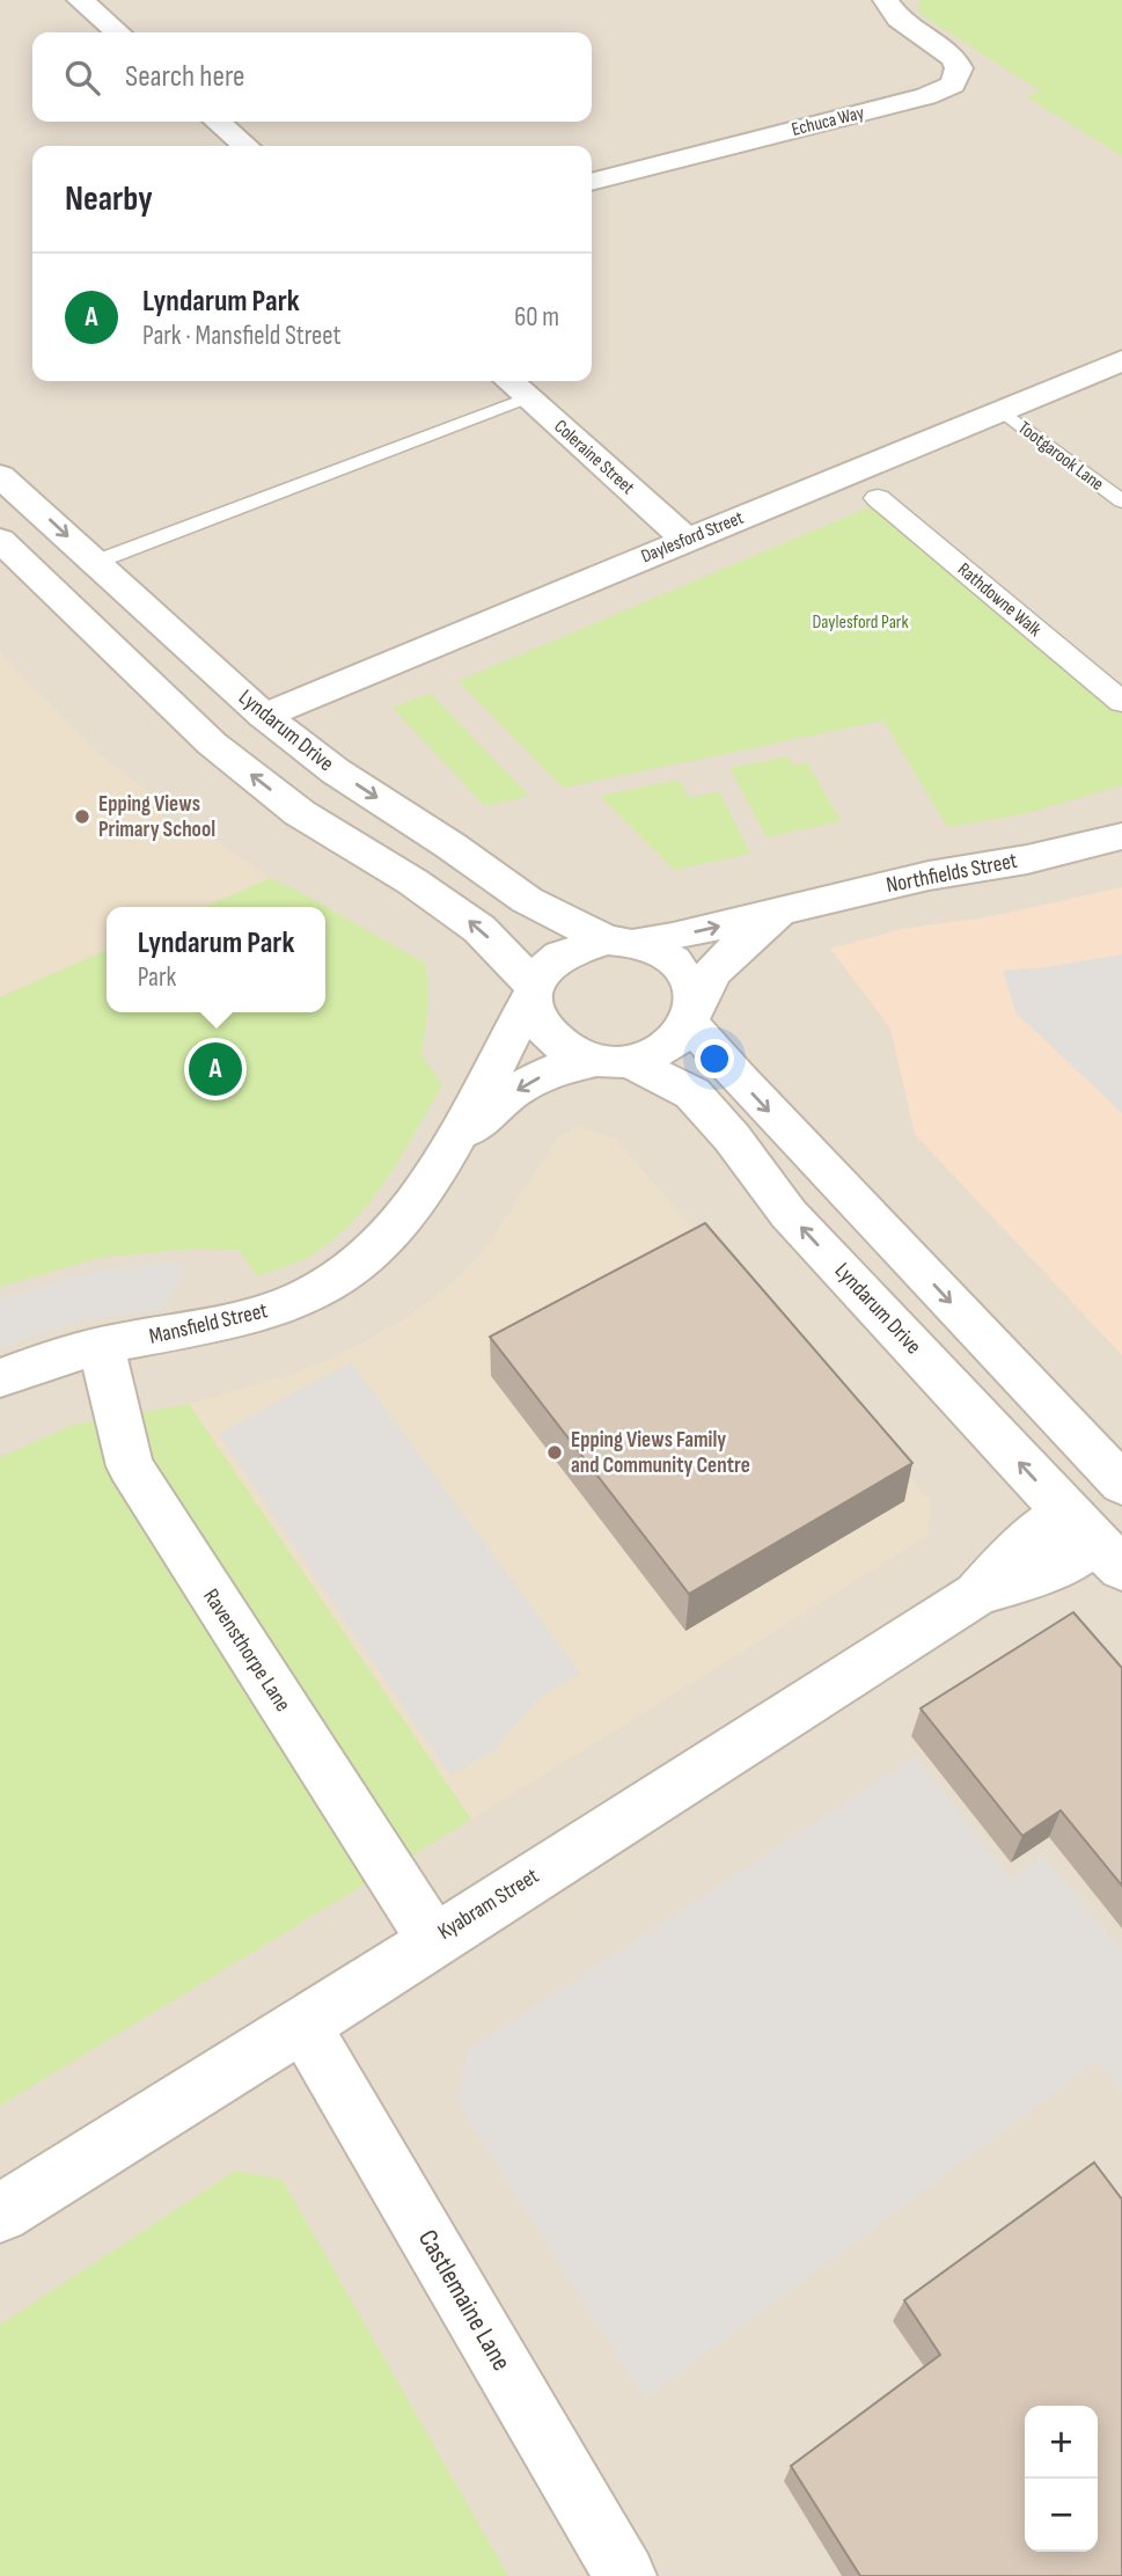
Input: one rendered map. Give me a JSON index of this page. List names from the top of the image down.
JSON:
{
  "streets": {
    "street": [
      "Echuca Way",
      "Coleraine Street",
      "Daylesford Street",
      "Rathdowne Walk",
      "Lyndarum Drive",
      "Northfields Street",
      "Mansfield Street",
      "Ravensthorpe Lane",
      "Kyabram Street",
      "Castlemaine Lane"
    ],
    "lane": ["Tootgarook Lane"]
  },
  "crossings": [
    ["Tootgarook Lane", "Daylesford Street"],
    ["Coleraine Street", "Daylesford Street"],
    ["Daylesford Street", "Lyndarum Drive"],
    ["Lyndarum Drive", "Northfields Street"],
    ["Lyndarum Drive", "Mansfield Street"],
    ["Lyndarum Drive", "Kyabram Street"],
    ["Northfields Street", "Mansfield Street"],
    ["Mansfield Street", "Ravensthorpe Lane"],
    ["Ravensthorpe Lane", "Kyabram Street"],
    ["Kyabram Street", "Castlemaine Lane"]
  ],
  "parks": ["Daylesford Park"],
  "places": ["Epping Views Primary School", "Epping Views Family and Community Centre"],
  "page": {
    "search": "Search here",
    "heading": "Nearby",
    "list": [
      {
        "mark": "A",
        "name": "Lyndarum Park",
        "note": "Park · Mansfield Street",
        "value": "60 m"
      }
    ],
    "popup": ["Lyndarum Park", "Park"],
    "pins": "A",
    "map_buttons": ["+", "−"]
  }
}
